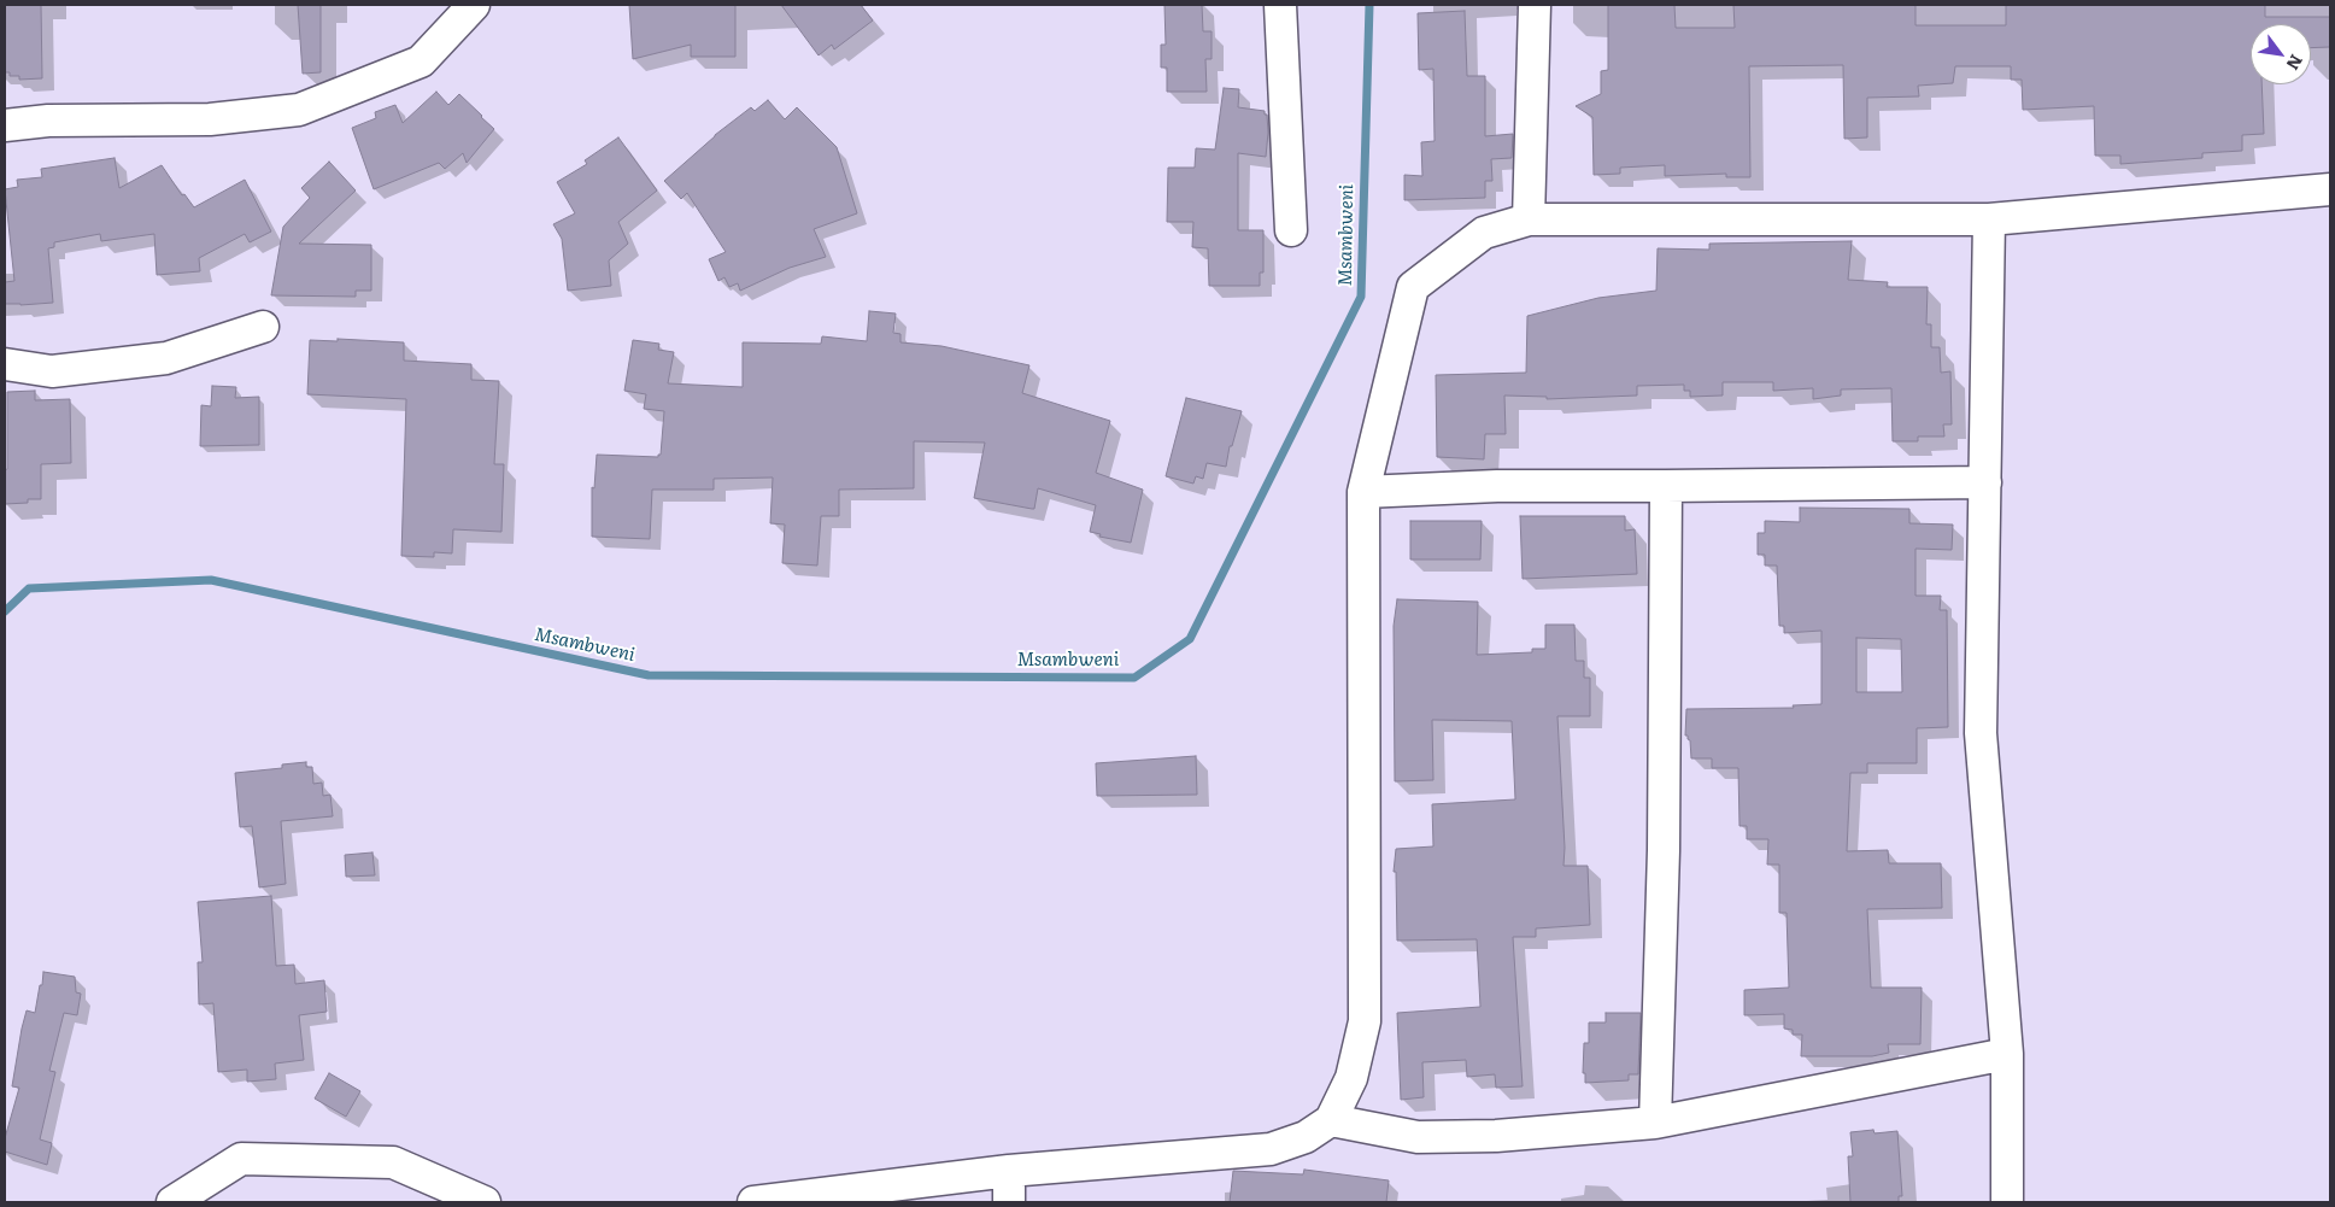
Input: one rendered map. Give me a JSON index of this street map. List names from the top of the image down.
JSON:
{
  "water": ["Msambweni"],
  "north": "bottom right"
}
